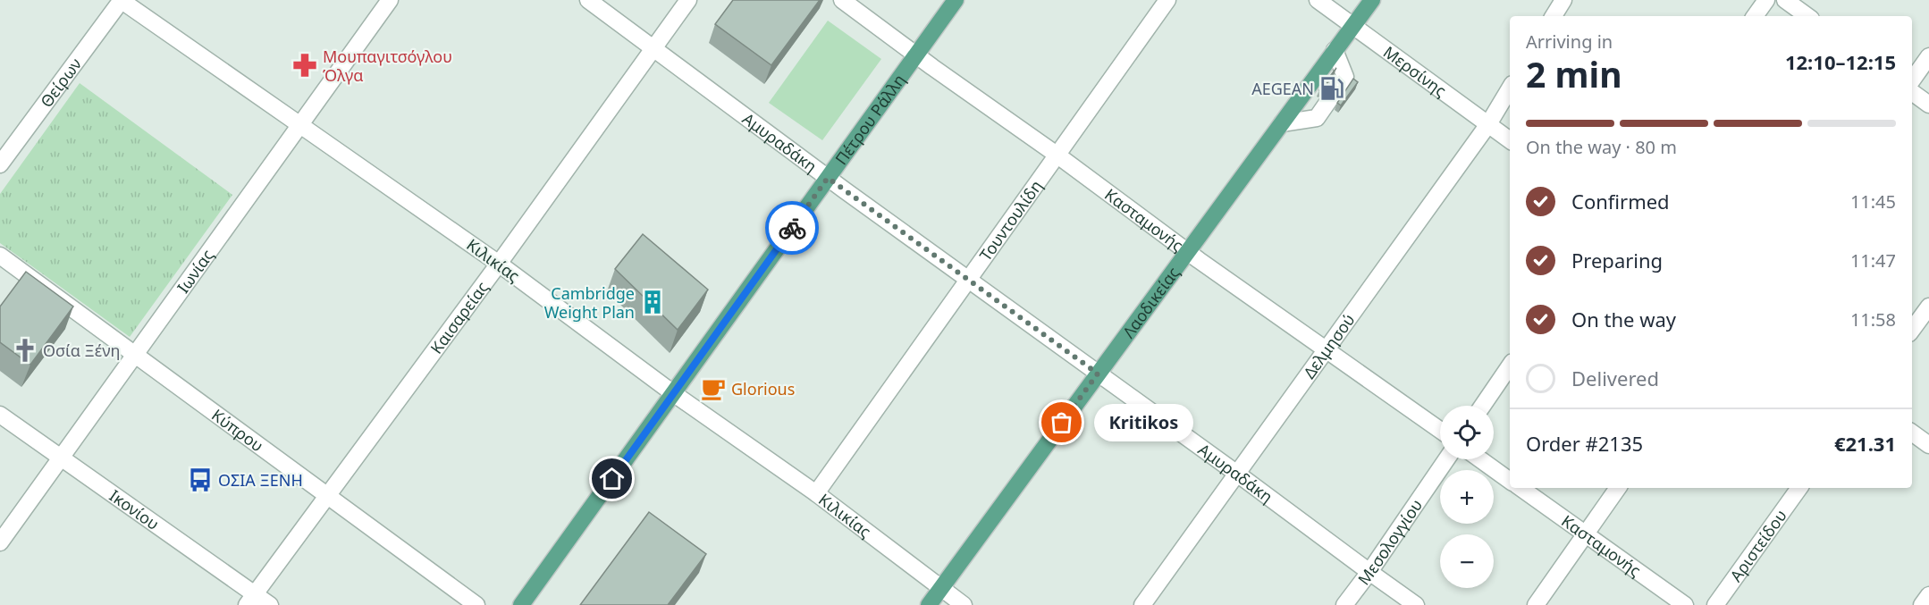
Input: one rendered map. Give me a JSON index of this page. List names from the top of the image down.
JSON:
{
  "streets": {
    "main road": ["Πέτρου Ράλλη", "Λαοδικείας"],
    "street": [
      "Μερσίνης",
      "Θείρων",
      "Αμυραδάκη",
      "Τουντουλίδη",
      "Κασταμονής",
      "Κιλικίας",
      "Ιωνίας",
      "Καισαρείας",
      "Δελμησού",
      "Κύπρου",
      "Ικονίου",
      "Μεσολογγίου",
      "Αριστείδου"
    ]
  },
  "crossings": [
    ["Μερσίνης", "Λαοδικείας"],
    ["Μερσίνης", "Δελμησού"],
    ["Θείρων", "Κιλικίας"],
    ["Πέτρου Ράλλη", "Αμυραδάκη"],
    ["Πέτρου Ράλλη", "Κασταμονής"],
    ["Πέτρου Ράλλη", "Κιλικίας"],
    ["Αμυραδάκη", "Τουντουλίδη"],
    ["Αμυραδάκη", "Λαοδικείας"],
    ["Αμυραδάκη", "Καισαρείας"],
    ["Αμυραδάκη", "Δελμησού"],
    ["Αμυραδάκη", "Μεσολογγίου"],
    ["Τουντουλίδη", "Κασταμονής"],
    ["Τουντουλίδη", "Κιλικίας"],
    ["Κασταμονής", "Λαοδικείας"],
    ["Κασταμονής", "Δελμησού"],
    ["Κιλικίας", "Ιωνίας"],
    ["Κιλικίας", "Λαοδικείας"],
    ["Κιλικίας", "Καισαρείας"],
    ["Ιωνίας", "Κύπρου"],
    ["Ιωνίας", "Ικονίου"],
    ["Καισαρείας", "Κύπρου"],
    ["Καισαρείας", "Ικονίου"]
  ],
  "places": {
    "pharmacy": ["Μουπαγιτσόγλου Όλγα"],
    "fuel station": ["AEGEAN"],
    "building": ["Cambridge Weight Plan"],
    "church": ["Οσία Ξένη"],
    "cafe": ["Glorious"],
    "other": ["Kritikos"],
    "bus stop": ["ΟΣΙΑ ΞΕΝΗ"]
  },
  "page": {
    "heading": ["2 min", "Arriving in", "12:10–12:15"],
    "panel": ["Order #2135", "€21.31"],
    "bar": "On the way · 80 m",
    "list": [
      ["Confirmed", "11:45"],
      ["Preparing", "11:47"],
      ["On the way", "11:58"],
      "Delivered"
    ],
    "bubble": "Kritikos",
    "map_buttons": ["+", "−"]
  }
}
